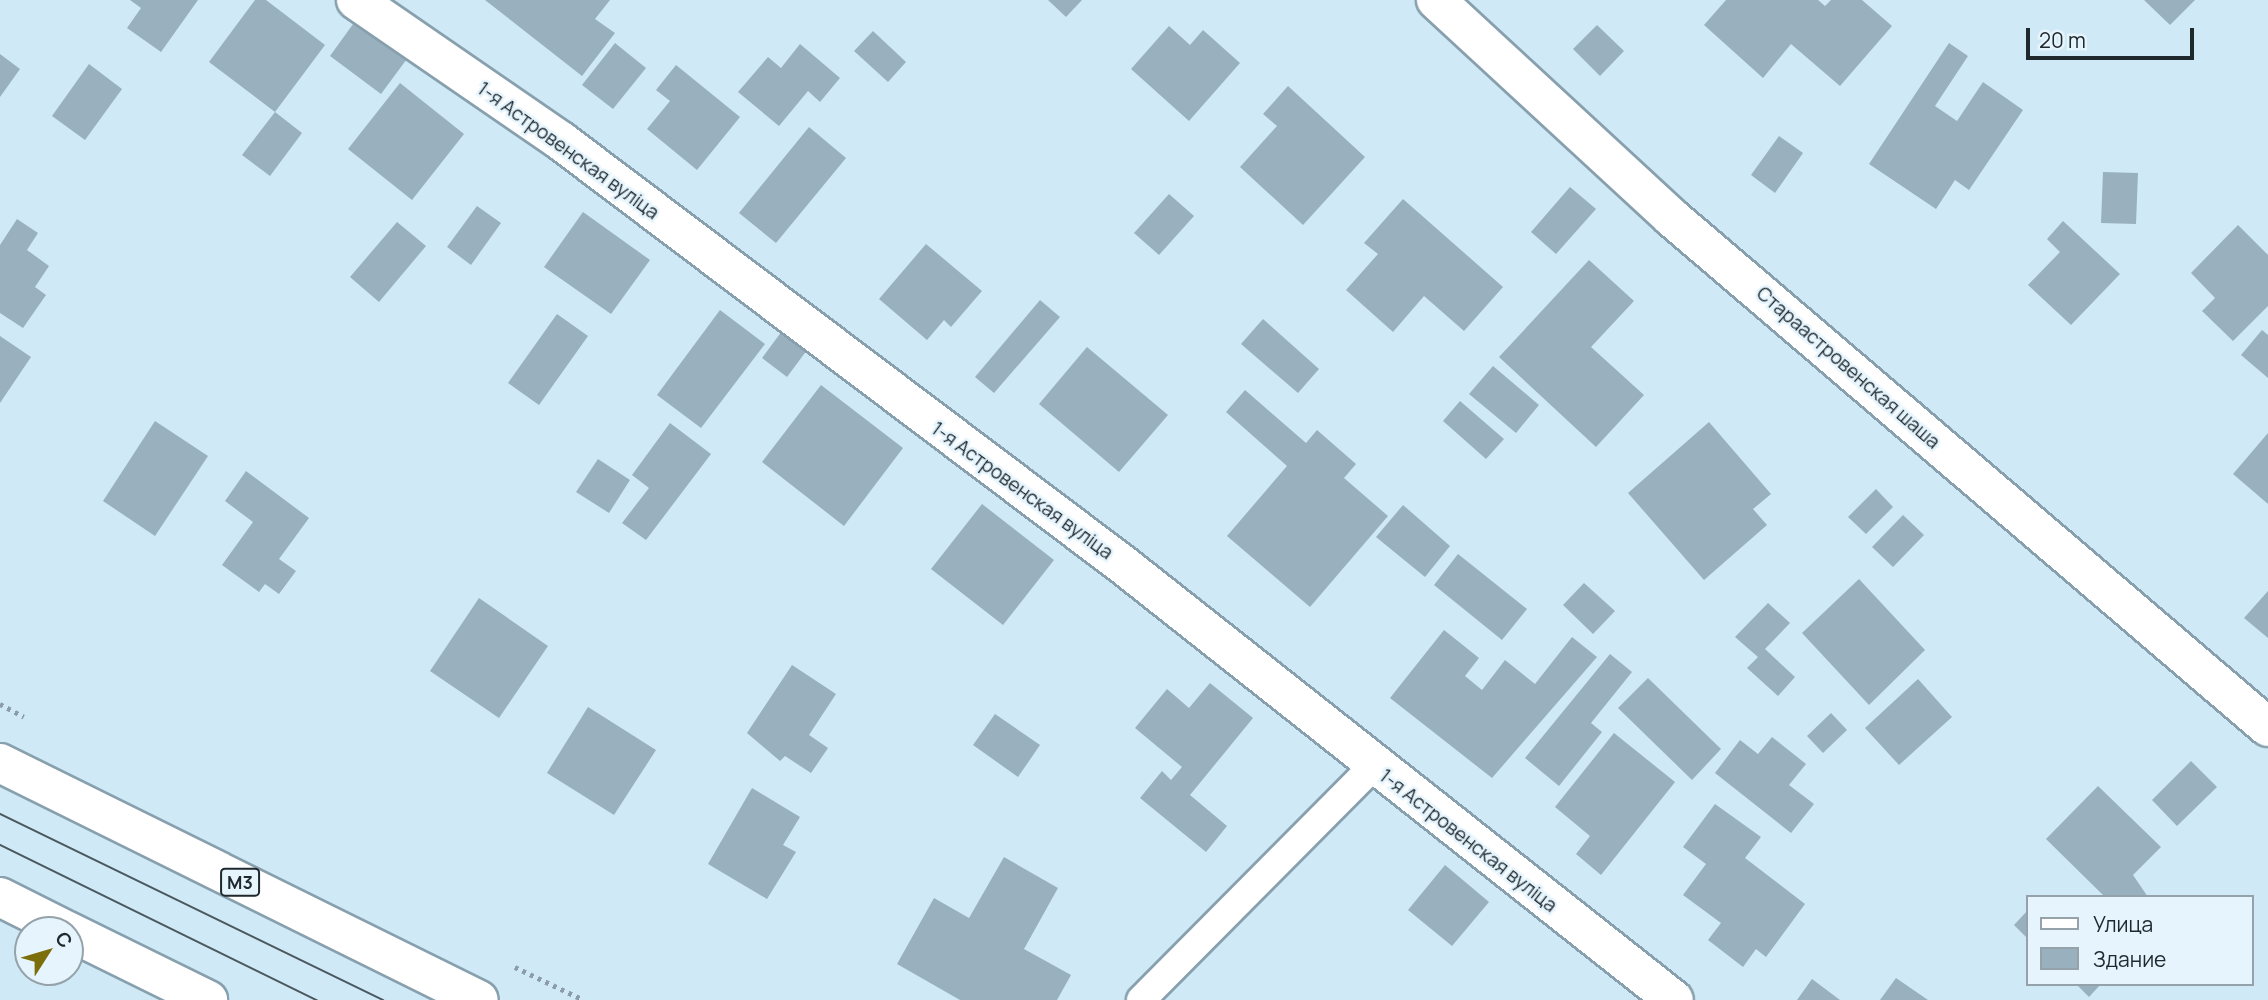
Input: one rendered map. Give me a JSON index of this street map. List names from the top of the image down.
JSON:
{
  "streets": {
    "street": ["1-я Астровенская вуліца", "Стараастровенская шаша", "М3"]
  },
  "legend": ["Улица", "Здание"],
  "scale_bar": "20 m",
  "north": "top right"
}
